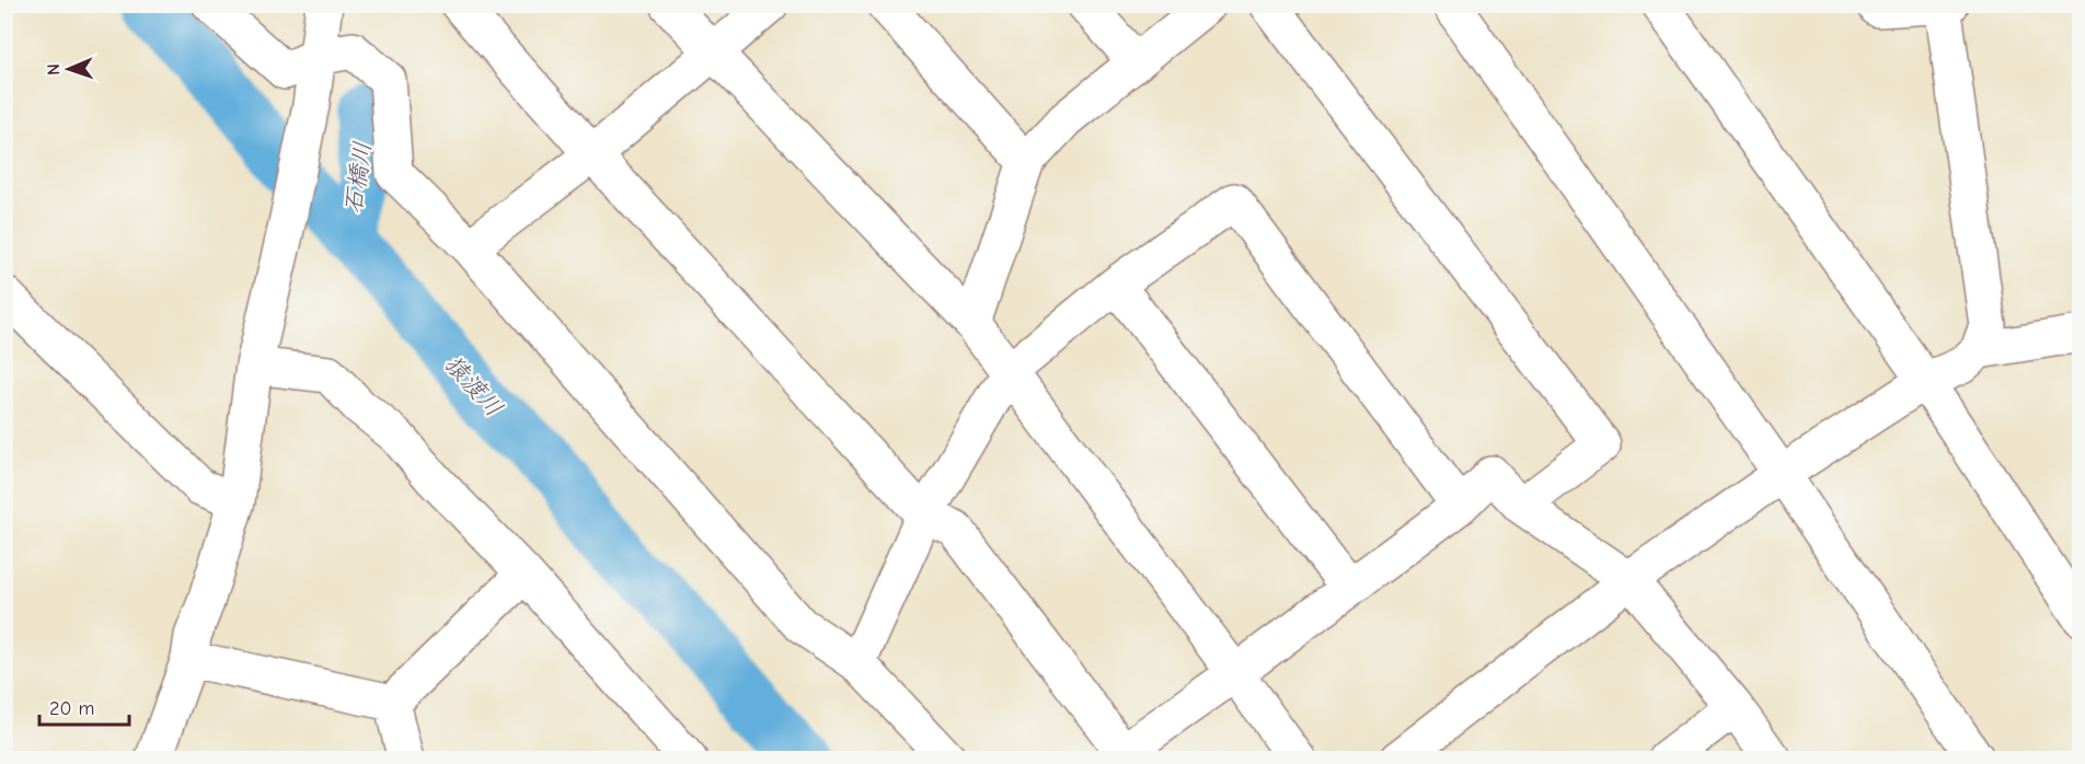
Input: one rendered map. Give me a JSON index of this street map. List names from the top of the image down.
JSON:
{
  "water": ["石橋川", "猿渡川"],
  "scale_bar": "20 m",
  "north": "left"
}
